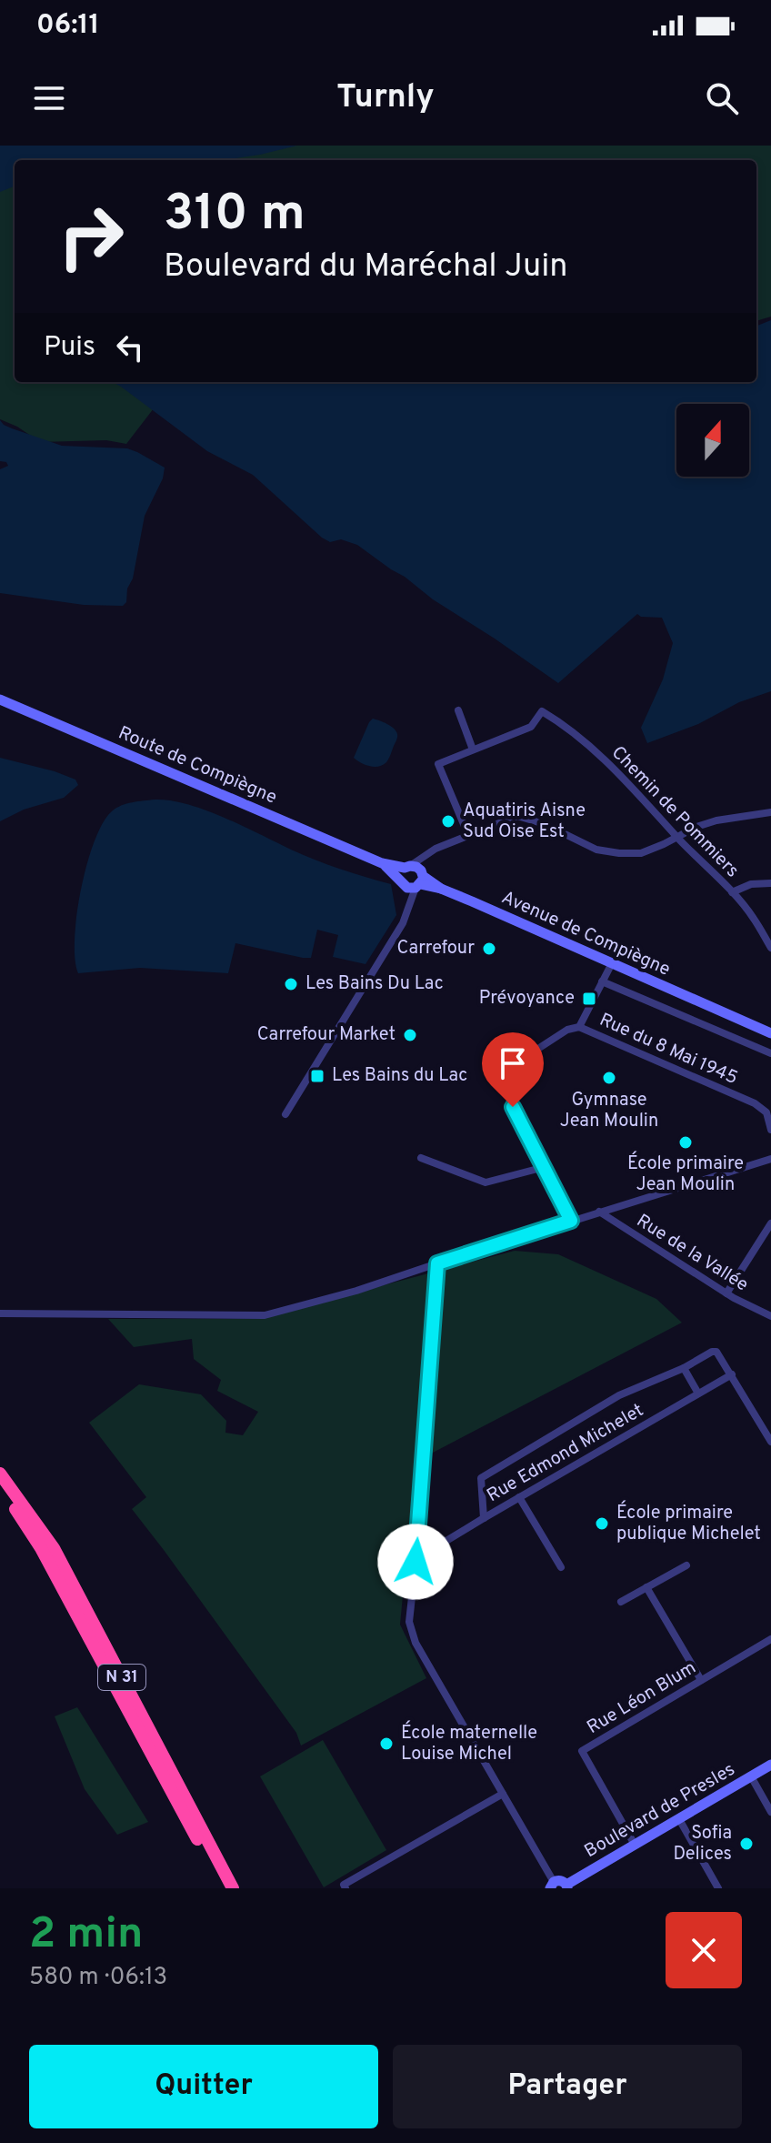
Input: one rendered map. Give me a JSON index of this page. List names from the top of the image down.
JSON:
{
  "streets": {
    "highway": ["N 31"],
    "main road": ["Route de Compiègne", "Avenue de Compiègne", "Boulevard de Presles"],
    "street": [
      "Chemin de Pommiers",
      "Rue du 8 Mai 1945",
      "Rue de la Vallée",
      "Rue Edmond Michelet",
      "Rue Léon Blum"
    ]
  },
  "crossings": [
    ["Route de Compiègne", "Avenue de Compiègne"],
    ["Rue Léon Blum", "Boulevard de Presles"]
  ],
  "places": {
    "other": [
      "Aquatiris Aisne Sud Oise Est",
      "Carrefour",
      "Les Bains Du Lac",
      "Carrefour Market",
      "Gymnase Jean Moulin",
      "École primaire Jean Moulin",
      "École primaire publique Michelet",
      "École maternelle Louise Michel",
      "Sofia Delices"
    ],
    "transit": ["Prévoyance", "Les Bains du Lac"]
  },
  "north": "top",
  "page": {
    "status": "06:11",
    "header": "Turnly",
    "turn": ["310 m", "Boulevard du Maréchal Juin"],
    "then": "Puis",
    "heading": ["2 min", "580 m · 06:13"],
    "buttons": ["Quitter", "Partager"]
  }
}
